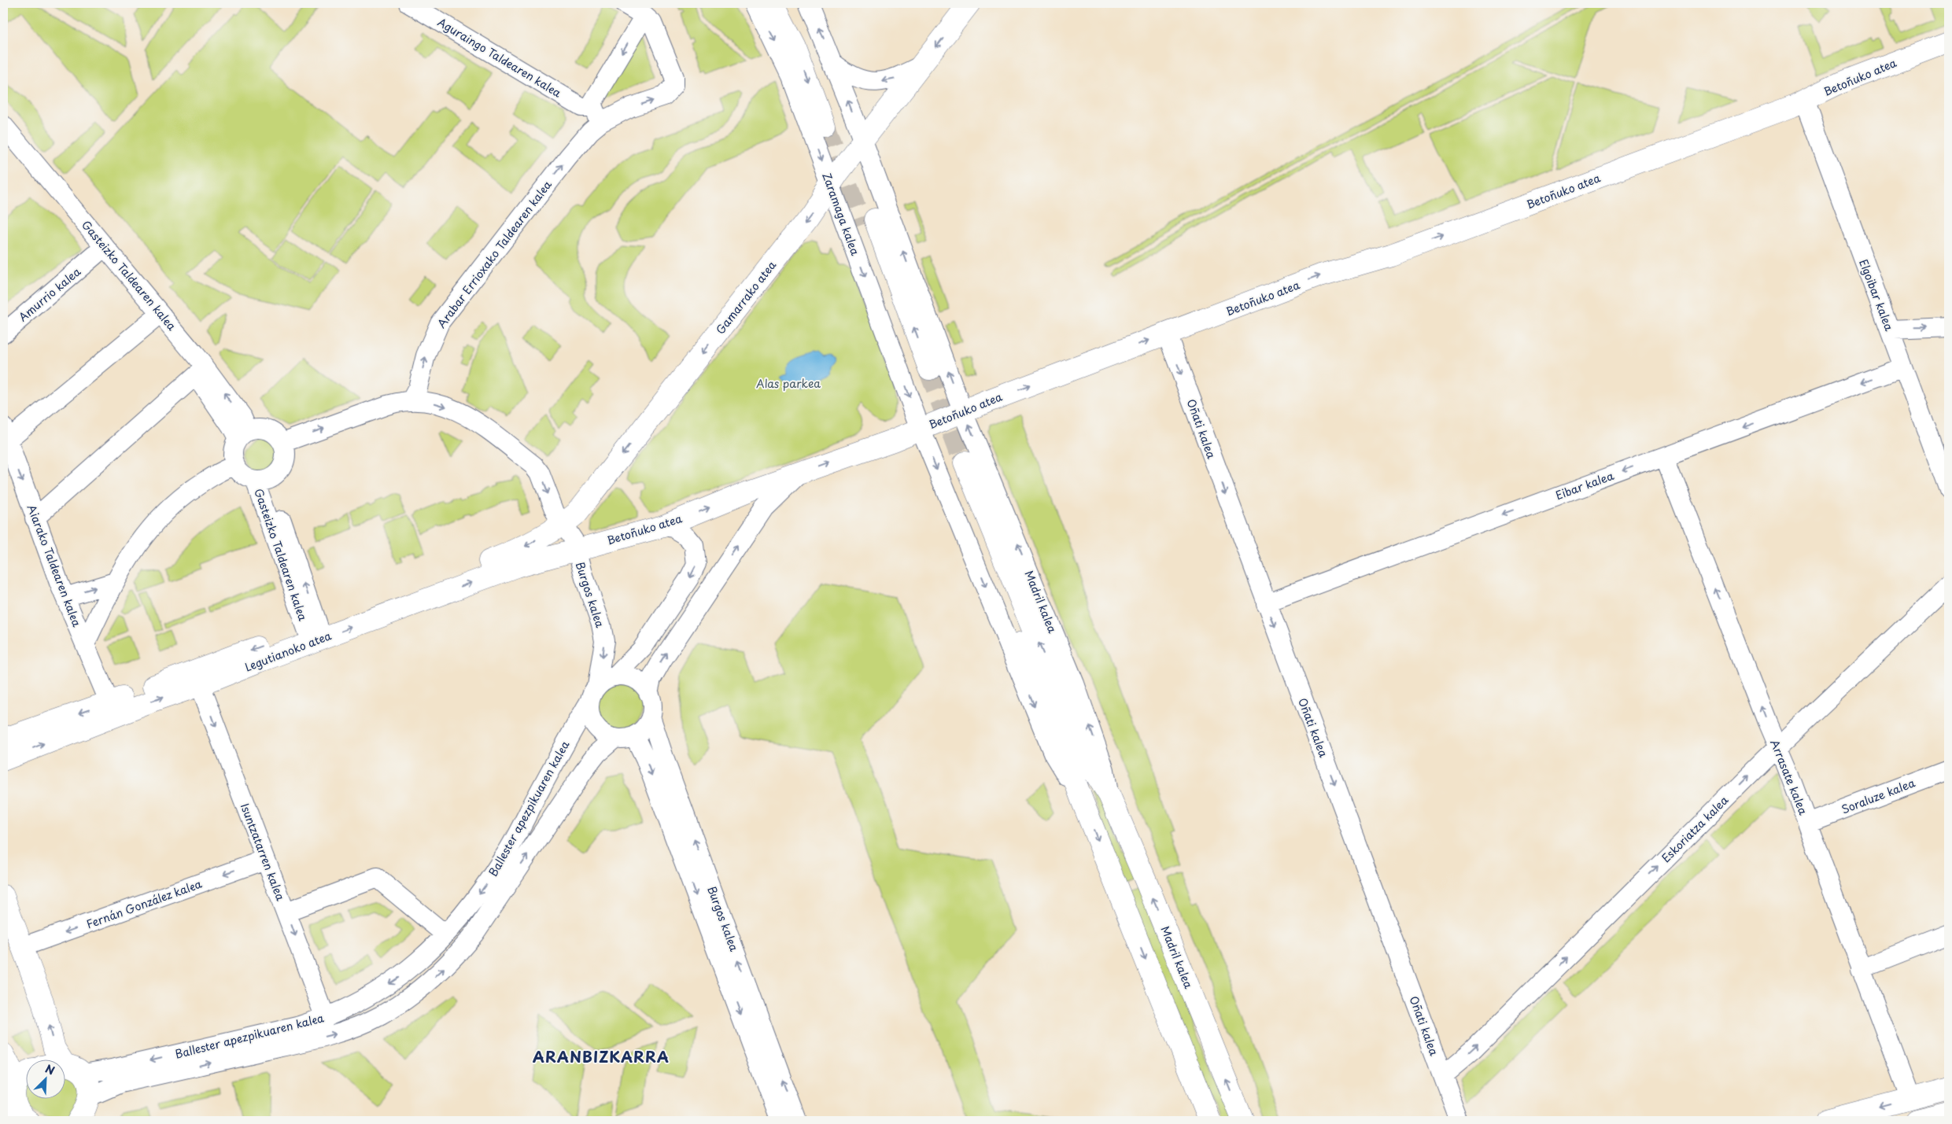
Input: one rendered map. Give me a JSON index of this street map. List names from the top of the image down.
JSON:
{
  "streets": {
    "main road": [
      "Betoñuko atea",
      "Gamarrako atea",
      "Madril kalea",
      "Legutianoko atea"
    ],
    "street": [
      "Aguraingo Taldearen kalea",
      "Zaramaga kalea",
      "Arabar Errioxako Taldearen kalea",
      "Gasteizko Taldearen kalea",
      "Amurrio kalea",
      "Elgoibar kalea",
      "Oñati kalea",
      "Eibar kalea",
      "Aiarako Taldearen kalea",
      "Burgos kalea",
      "Arrasate kalea",
      "Soraluze kalea",
      "Ballester apezpikuaren kalea",
      "Eskoriatza kalea",
      "Isuntzatarren kalea",
      "Fernán González kalea"
    ]
  },
  "crossings": [
    ["Aguraingo Taldearen kalea", "Arabar Errioxako Taldearen kalea"],
    ["Betoñuko atea", "Zaramaga kalea"],
    ["Betoñuko atea", "Elgoibar kalea"],
    ["Betoñuko atea", "Oñati kalea"],
    ["Betoñuko atea", "Burgos kalea"],
    ["Betoñuko atea", "Madril kalea"],
    ["Betoñuko atea", "Legutianoko atea"],
    ["Zaramaga kalea", "Gamarrako atea"],
    ["Zaramaga kalea", "Madril kalea"],
    ["Arabar Errioxako Taldearen kalea", "Burgos kalea"],
    ["Gasteizko Taldearen kalea", "Amurrio kalea"],
    ["Gasteizko Taldearen kalea", "Legutianoko atea"],
    ["Elgoibar kalea", "Eibar kalea"],
    ["Gamarrako atea", "Burgos kalea"],
    ["Gamarrako atea", "Legutianoko atea"],
    ["Oñati kalea", "Eibar kalea"],
    ["Oñati kalea", "Eskoriatza kalea"],
    ["Eibar kalea", "Arrasate kalea"],
    ["Aiarako Taldearen kalea", "Legutianoko atea"],
    ["Burgos kalea", "Legutianoko atea"],
    ["Burgos kalea", "Ballester apezpikuaren kalea"],
    ["Legutianoko atea", "Isuntzatarren kalea"],
    ["Arrasate kalea", "Soraluze kalea"],
    ["Arrasate kalea", "Eskoriatza kalea"],
    ["Ballester apezpikuaren kalea", "Isuntzatarren kalea"],
    ["Isuntzatarren kalea", "Fernán González kalea"]
  ],
  "one_way": [
    "Betoñuko atea",
    "Gamarrako atea",
    "Oñati kalea",
    "Eibar kalea",
    "Arrasate kalea",
    "Eskoriatza kalea",
    "Isuntzatarren kalea",
    "Fernán González kalea"
  ],
  "districts": ["ARANBIZKARRA"],
  "parks": ["Alas parkea"],
  "north": "top right"
}
